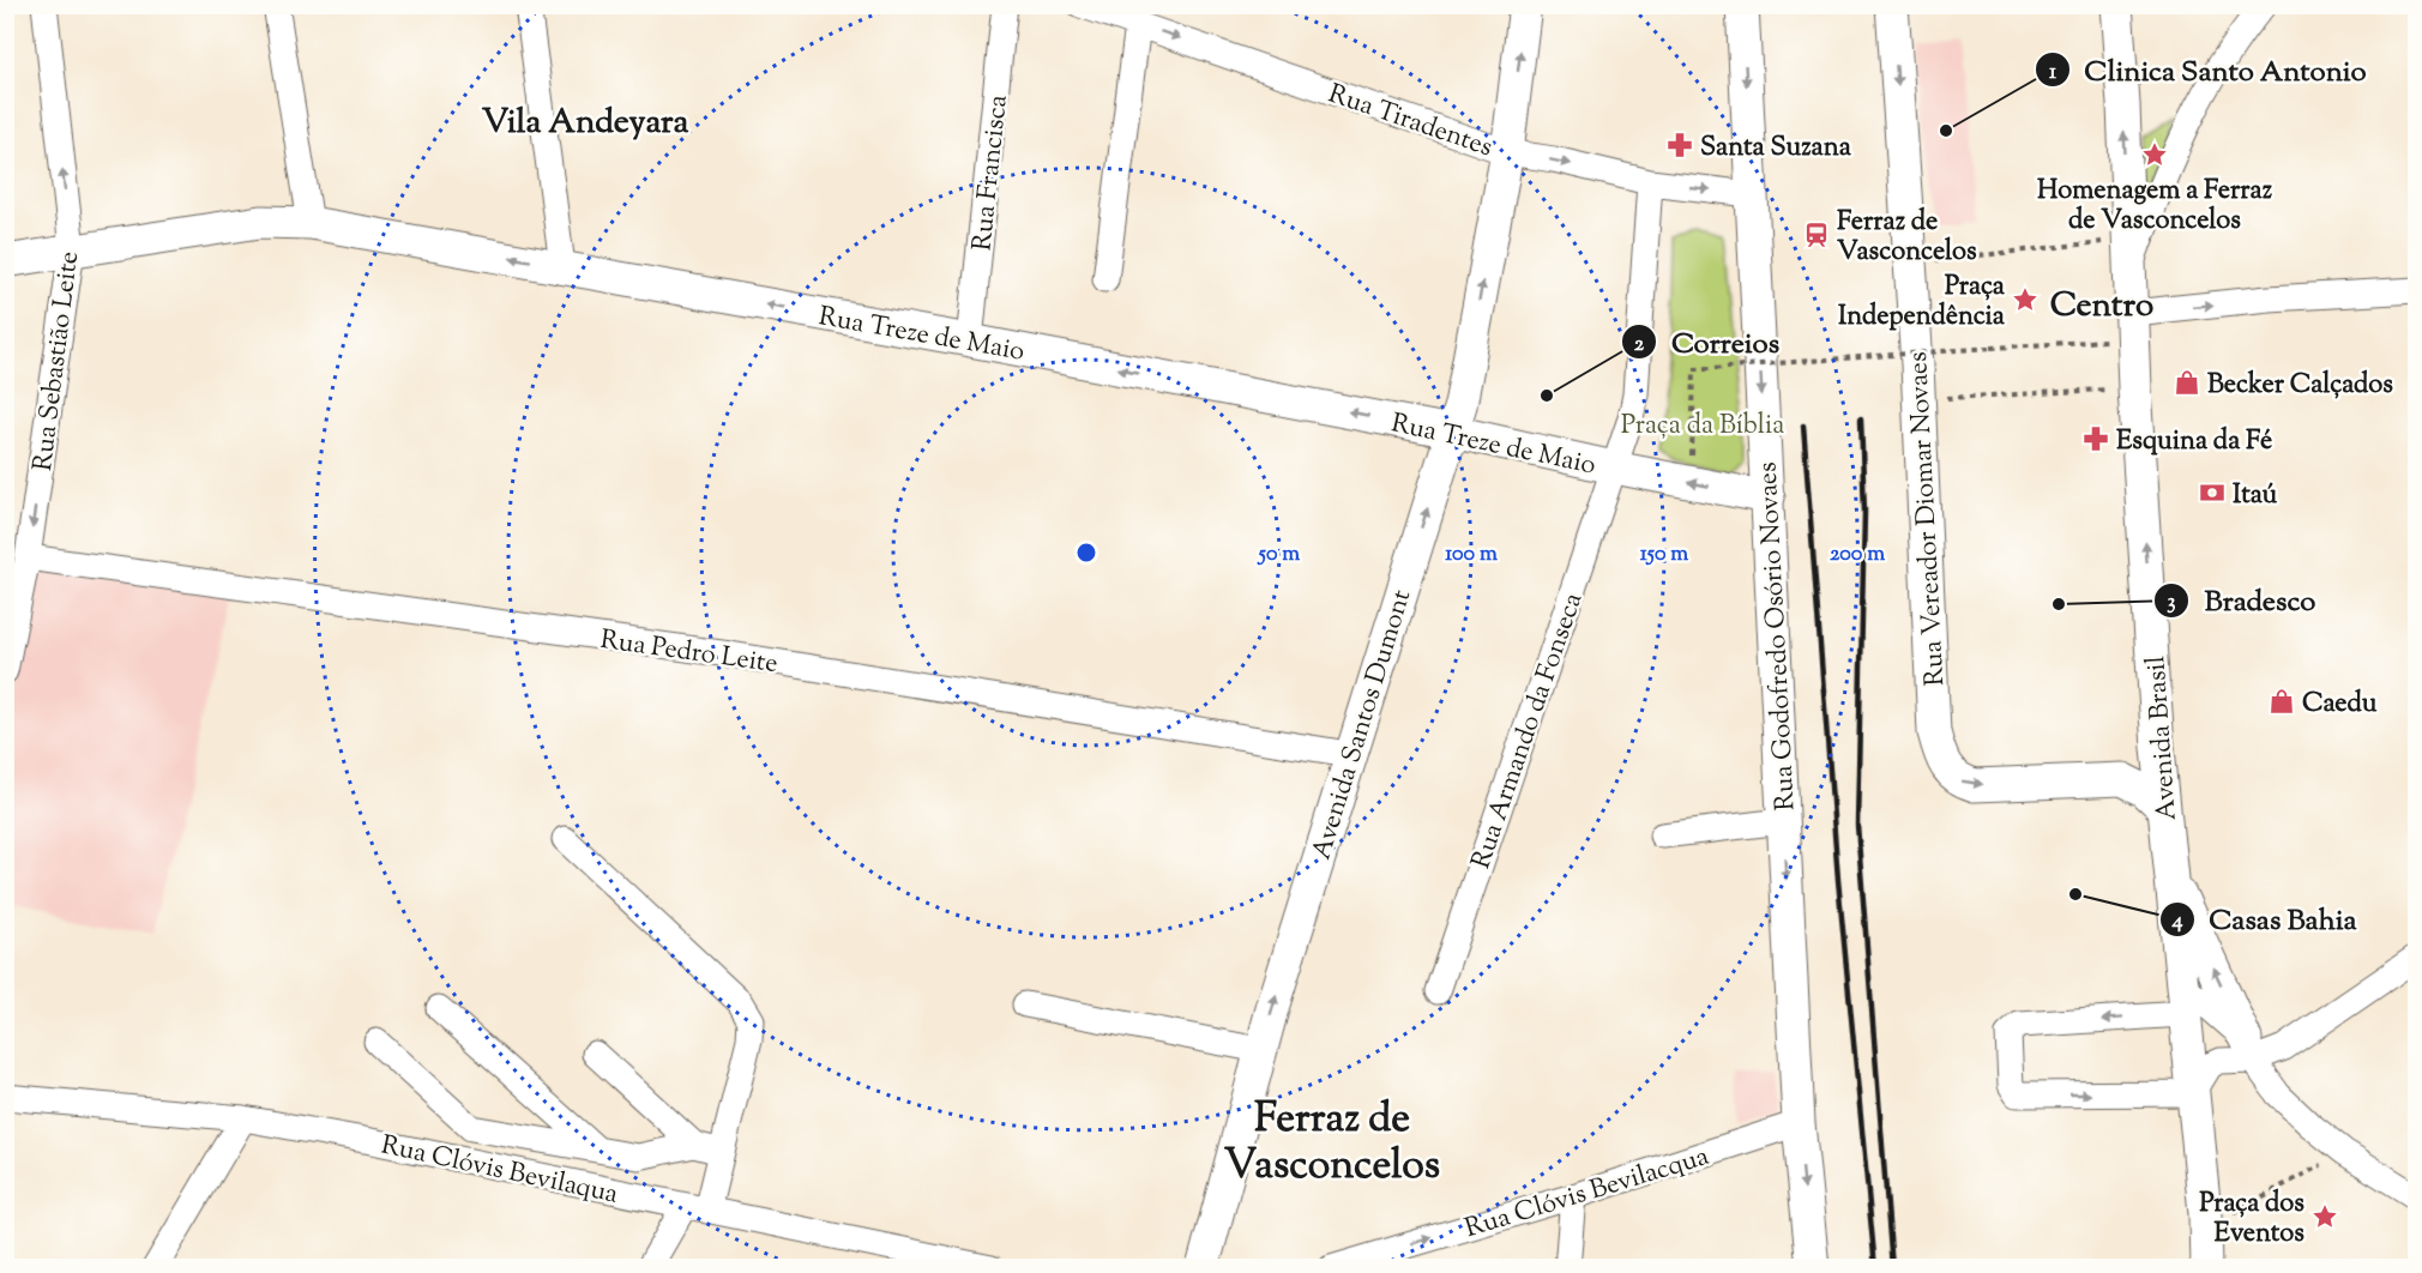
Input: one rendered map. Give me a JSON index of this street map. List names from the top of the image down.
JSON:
{
  "streets": {
    "main road": [
      "Rua Treze de Maio",
      "Rua Vereador Diomar Novaes",
      "Rua Godofredo Osório Novaes",
      "Avenida Santos Dumont",
      "Avenida Brasil"
    ],
    "street": [
      "Rua Tiradentes",
      "Rua Francisca",
      "Rua Sebastião Leite",
      "Rua Pedro Leite",
      "Rua Armando da Fonseca",
      "Rua Clóvis Bevilaqua",
      "Rua Clóvis Bevilacqua"
    ]
  },
  "crossings": [
    ["Rua Tiradentes", "Rua Godofredo Osório Novaes"],
    ["Rua Tiradentes", "Avenida Santos Dumont"],
    ["Rua Francisca", "Rua Treze de Maio"],
    ["Rua Treze de Maio", "Rua Sebastião Leite"],
    ["Rua Treze de Maio", "Rua Godofredo Osório Novaes"],
    ["Rua Treze de Maio", "Avenida Santos Dumont"],
    ["Rua Treze de Maio", "Rua Armando da Fonseca"],
    ["Rua Sebastião Leite", "Rua Pedro Leite"],
    ["Rua Godofredo Osório Novaes", "Rua Clóvis Bevilacqua"],
    ["Rua Pedro Leite", "Avenida Santos Dumont"]
  ],
  "one_way": [
    "Rua Tiradentes",
    "Rua Treze de Maio",
    "Rua Vereador Diomar Novaes",
    "Rua Godofredo Osório Novaes",
    "Avenida Santos Dumont",
    "Avenida Brasil",
    "Rua Clóvis Bevilacqua"
  ],
  "districts": ["Vila Andeyara", "Centro", "Ferraz de Vasconcelos"],
  "parks": ["Praça da Bíblia"],
  "places": {
    "other": [
      "Clinica Santo Antonio",
      "Correios",
      "Bradesco",
      "Casas Bahia"
    ],
    "pharmacy": ["Santa Suzana", "Esquina da Fé"],
    "place": ["Homenagem a Ferraz de Vasconcelos", "Praça Independência", "Praça dos Eventos"],
    "station": ["Ferraz de Vasconcelos"],
    "shop": ["Becker Calçados", "Caedu"],
    "bank": ["Itaú"]
  },
  "rings": [
    "50 m",
    "100 m",
    "150 m",
    "200 m"
  ]
}
